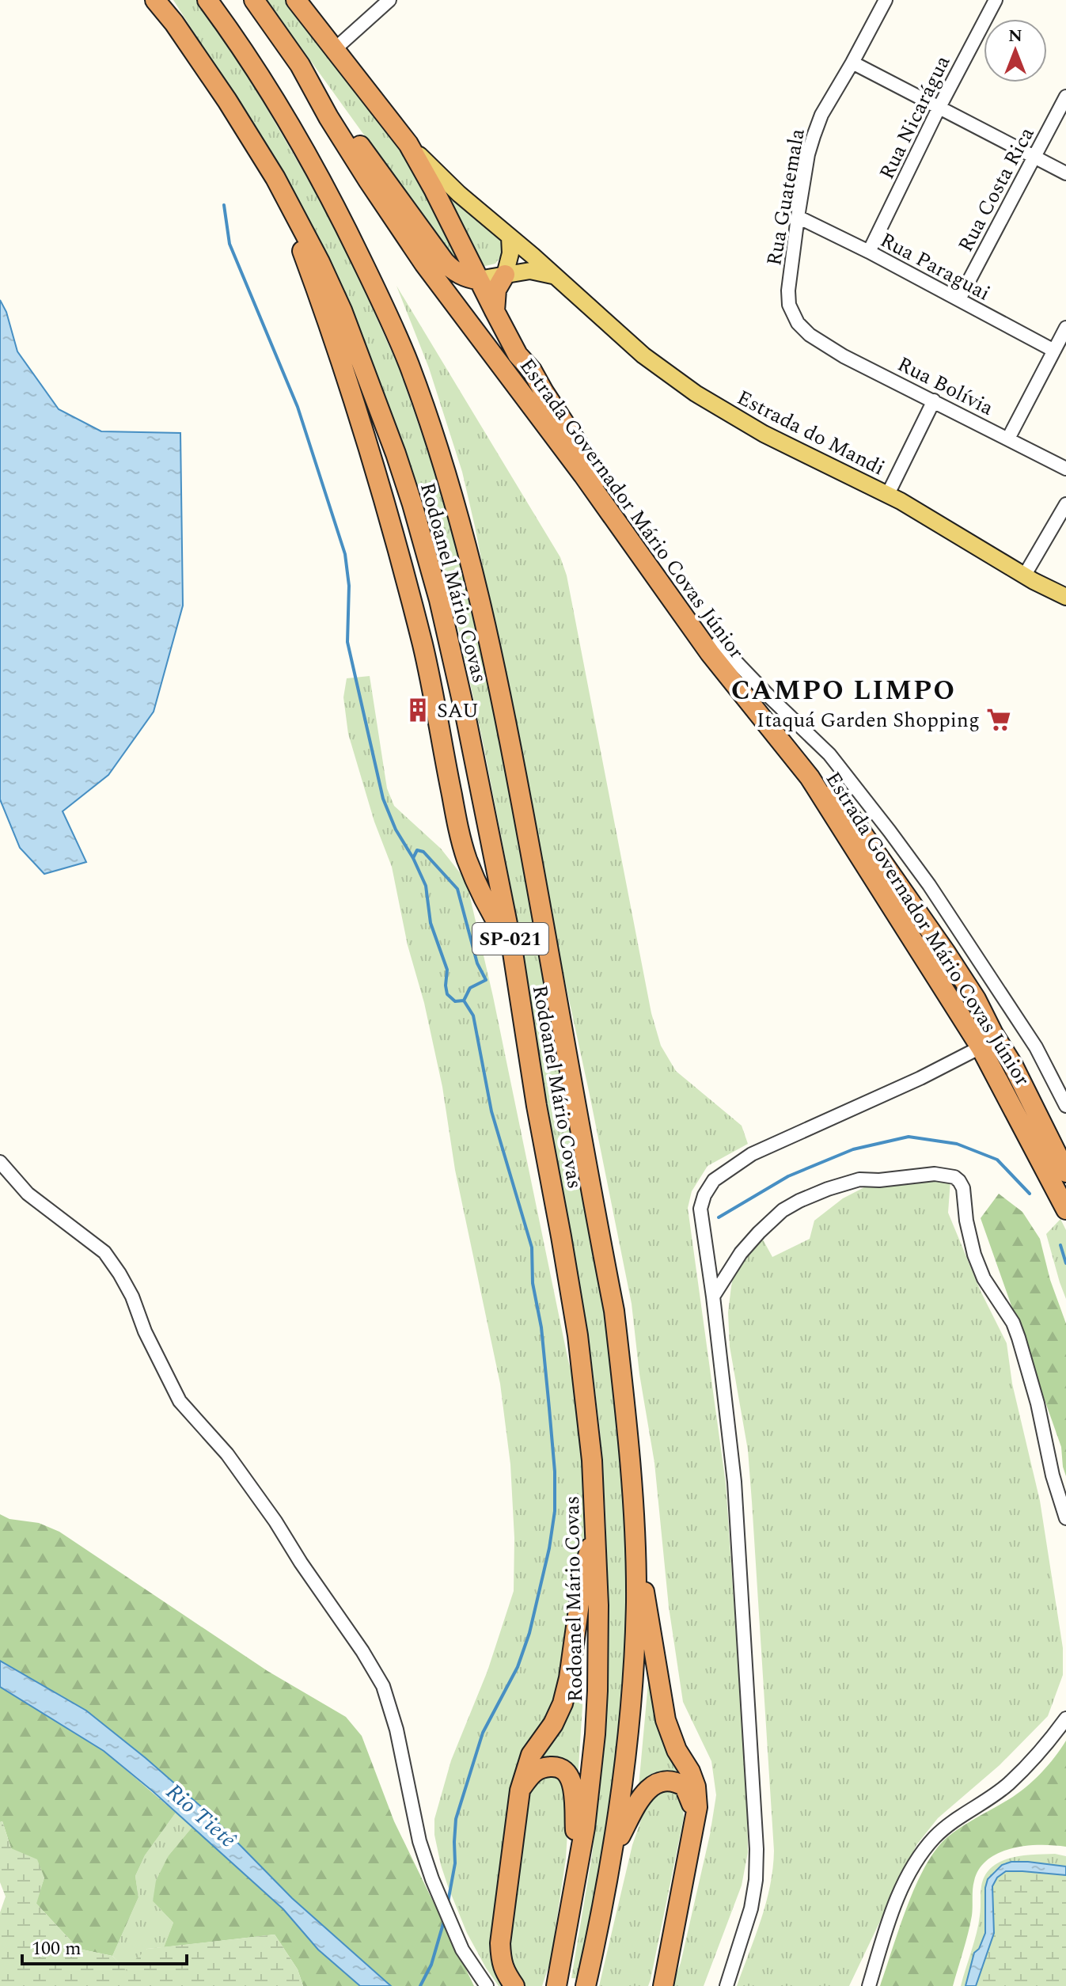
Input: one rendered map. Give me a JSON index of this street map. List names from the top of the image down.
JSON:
{
  "streets": {
    "highway": ["Estrada Governador Mário Covas Júnior", "Rodoanel Mário Covas", "SP-021"],
    "main road": ["Estrada do Mandi"],
    "street": [
      "Rua Nicarágua",
      "Rua Costa Rica",
      "Rua Guatemala",
      "Rua Paraguai",
      "Rua Bolívia"
    ]
  },
  "crossings": [
    ["Rua Nicarágua", "Rua Paraguai"],
    ["Rua Costa Rica", "Rua Paraguai"],
    ["Rua Guatemala", "Rua Paraguai"],
    ["Rua Guatemala", "Rua Bolívia"],
    ["Estrada do Mandi", "Estrada Governador Mário Covas Júnior"]
  ],
  "districts": ["CAMPO LIMPO"],
  "water": ["Rio Tietê"],
  "places": {
    "building": ["SAU"],
    "supermarket": ["Itaquá Garden Shopping"]
  },
  "scale_bar": "100 m",
  "north": "top"
}
